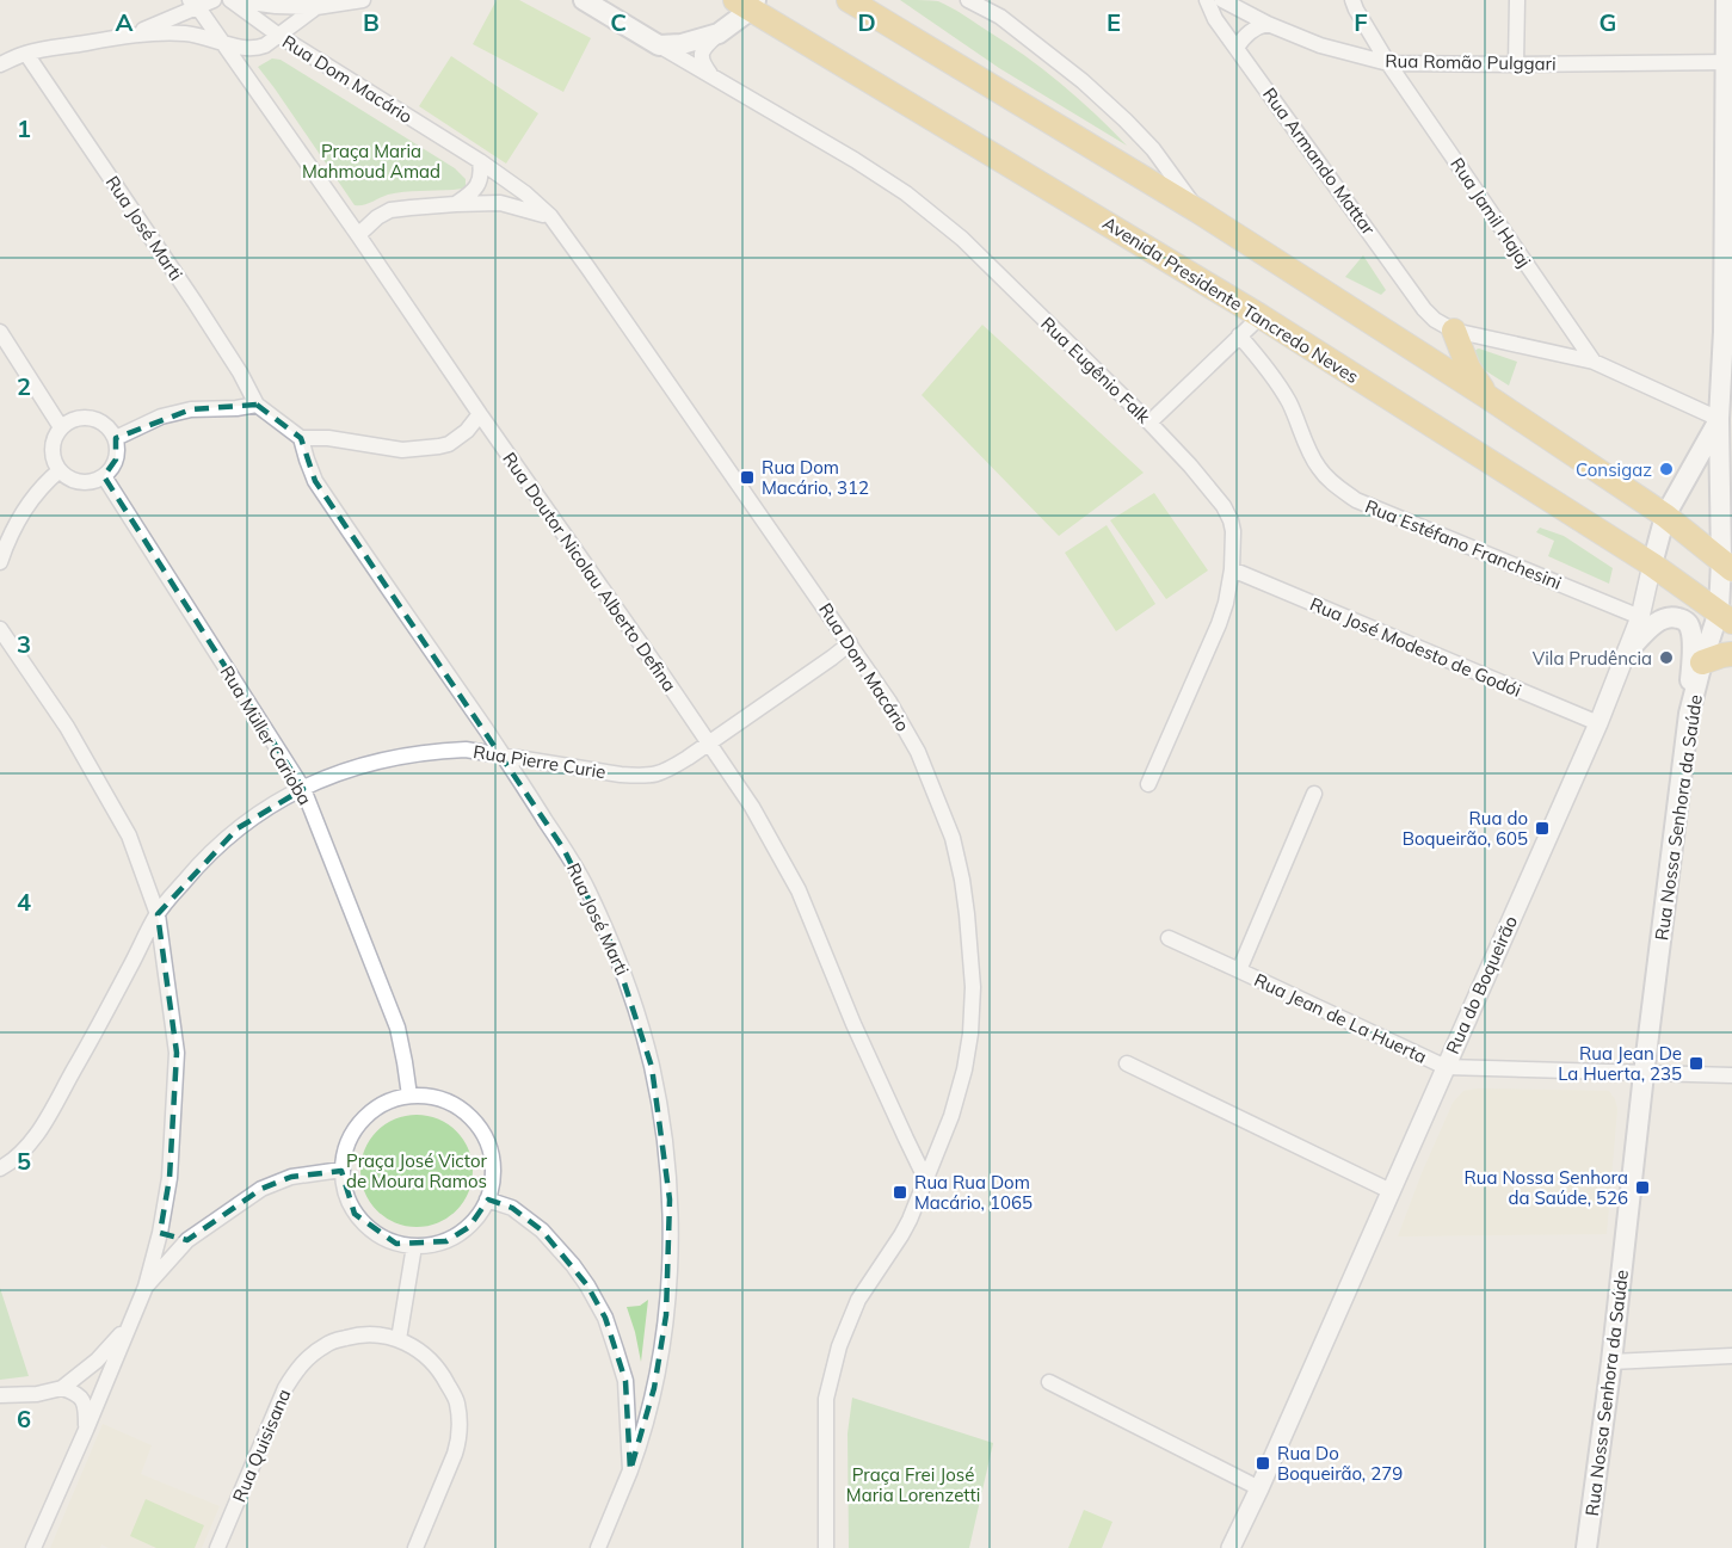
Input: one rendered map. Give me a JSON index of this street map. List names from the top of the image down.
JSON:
{
  "streets": {
    "highway": ["Avenida Presidente Tancredo Neves"],
    "main road": ["Rua Eugênio Falk", "Rua Nossa Senhora da Saúde", "Rua do Boqueirão"],
    "street": [
      "Rua Romão Pulggari",
      "Rua Dom Macário",
      "Rua Armando Mattar",
      "Rua Jamil Hajaj",
      "Rua José Marti",
      "Rua Estéfano Franchesini",
      "Rua Doutor Nicolau Alberto Defina",
      "Rua José Modesto de Godói",
      "Rua Müller Carioba",
      "Rua Pierre Curie",
      "Rua Jean de La Huerta",
      "Rua Quisisana"
    ]
  },
  "crossings": [
    ["Rua Romão Pulggari", "Rua Jamil Hajaj"],
    ["Rua Romão Pulggari", "Rua Nossa Senhora da Saúde"],
    ["Rua Dom Macário", "Rua Doutor Nicolau Alberto Defina"],
    ["Rua Dom Macário", "Rua Pierre Curie"],
    ["Rua José Marti", "Rua Pierre Curie"],
    ["Avenida Presidente Tancredo Neves", "Rua Nossa Senhora da Saúde"],
    ["Avenida Presidente Tancredo Neves", "Rua do Boqueirão"],
    ["Rua Eugênio Falk", "Rua José Modesto de Godói"],
    ["Rua Estéfano Franchesini", "Rua do Boqueirão"],
    ["Rua Doutor Nicolau Alberto Defina", "Rua Pierre Curie"],
    ["Rua José Modesto de Godói", "Rua do Boqueirão"],
    ["Rua Müller Carioba", "Rua Pierre Curie"],
    ["Rua Nossa Senhora da Saúde", "Rua do Boqueirão"],
    ["Rua Nossa Senhora da Saúde", "Rua Jean de La Huerta"],
    ["Rua do Boqueirão", "Rua Jean de La Huerta"]
  ],
  "parks": ["Praça Maria Mahmoud Amad", "Praça José Victor de Moura Ramos", "Praça Frei José Maria Lorenzetti"],
  "places": {
    "other": ["Consigaz", "Vila Prudência"],
    "transit": [
      "Rua Dom Macário, 312",
      "Rua do Boqueirão, 605",
      "Rua Jean De La Huerta, 235",
      "Rua Nossa Senhora da Saúde, 526",
      "Rua Rua Dom Macário, 1065",
      "Rua Do Boqueirão, 279"
    ]
  },
  "grid": {
    "columns": [
      "A",
      "B",
      "C",
      "D",
      "E",
      "F",
      "G"
    ],
    "rows": [
      "1",
      "2",
      "3",
      "4",
      "5",
      "6"
    ]
  }
}
